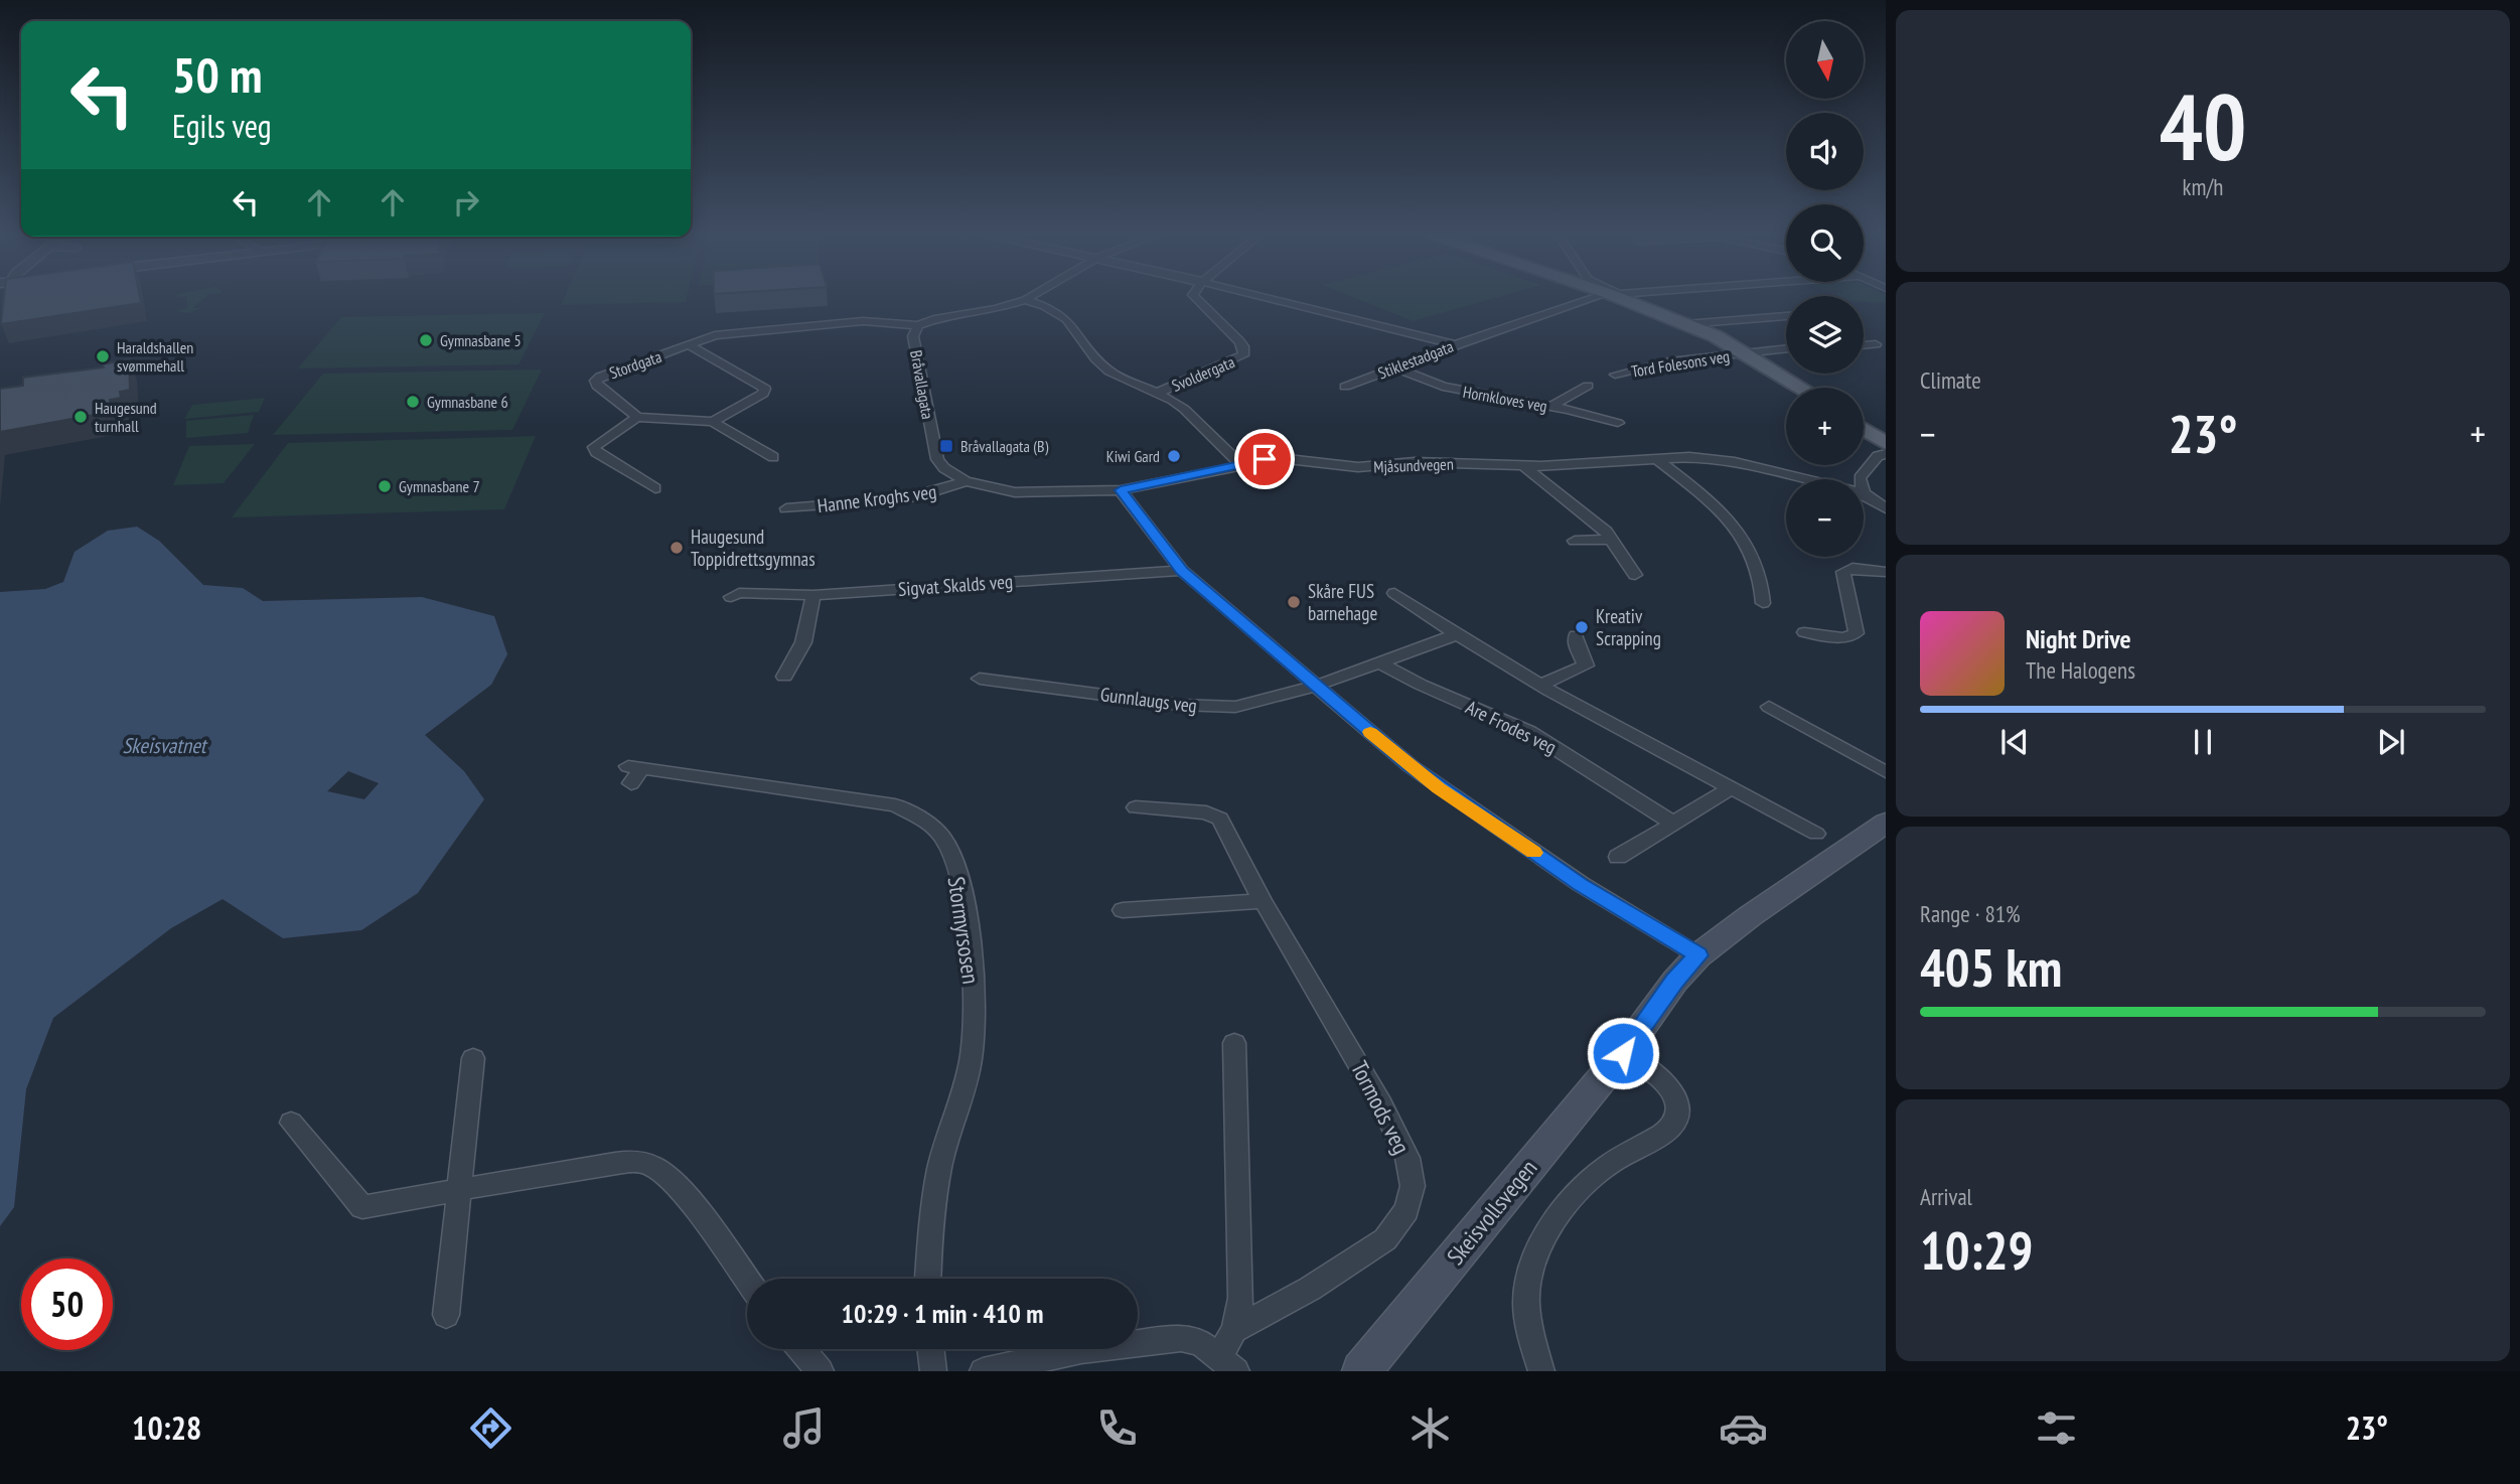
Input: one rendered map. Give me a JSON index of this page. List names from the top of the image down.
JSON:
{
  "streets": {
    "main road": ["Skeisvollsvegen"],
    "street": [
      "Stiklestadgata",
      "Tord Folesons veg",
      "Stordgata",
      "Svoldergata",
      "Bråvallagata",
      "Hornkloves veg",
      "Mjåsundvegen",
      "Hanne Kroghs veg",
      "Sigvat Skalds veg",
      "Gunnlaugs veg",
      "Are Frodes veg",
      "Stormyrsosen",
      "Tormods veg"
    ]
  },
  "crossings": [
    ["Stiklestadgata", "Hornkloves veg"],
    ["Stordgata", "Bråvallagata"],
    ["Bråvallagata", "Mjåsundvegen"],
    ["Bråvallagata", "Hanne Kroghs veg"],
    ["Mjåsundvegen", "Hanne Kroghs veg"]
  ],
  "water": ["Skeisvatnet"],
  "places": {
    "other": [
      "Gymnasbane 5",
      "Haraldshallen svømmehall",
      "Gymnasbane 6",
      "Haugesund turnhall",
      "Kiwi Gard",
      "Gymnasbane 7",
      "Haugesund Toppidrettsgymnas",
      "Skåre FUS barnehage",
      "Kreativ Scrapping"
    ],
    "transit": ["Bråvallagata (B)"]
  },
  "north": "bottom",
  "page": {
    "tile": [
      ["40", "km/h"],
      "Climate",
      ["Range · 81%", "405 km"],
      ["Arrival", "10:29"]
    ],
    "map_buttons": ["+", "−"],
    "turn": ["50 m", "Egils veg"],
    "heat": ["−", "23°", "+"],
    "song": ["Night Drive", "The Halogens"],
    "limit": "50",
    "trip": "10:29 · 1 min · 410 m",
    "tabs": ["10:28", "23°"]
  }
}
